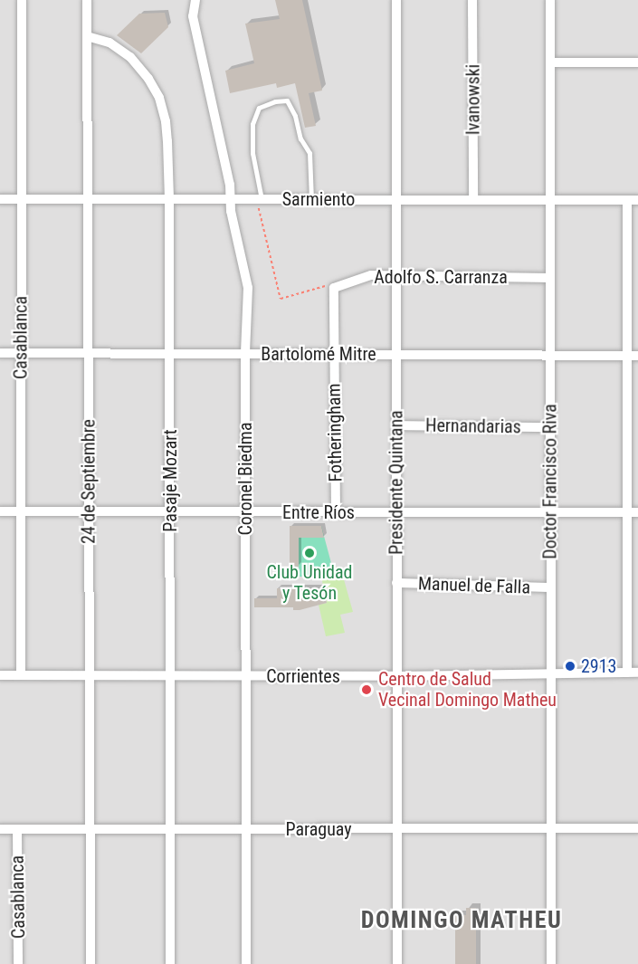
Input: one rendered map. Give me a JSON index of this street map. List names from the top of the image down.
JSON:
{
  "streets": {
    "street": [
      "Ivanowski",
      "Sarmiento",
      "Adolfo S. Carranza",
      "Casablanca",
      "Bartolomé Mitre",
      "Hernandarias",
      "Fotheringham",
      "Coronel Biedma",
      "Pasaje Mozart",
      "24 de Septiembre",
      "Doctor Francisco Riva",
      "Presidente Quintana",
      "Entre Ríos",
      "Manuel de Falla",
      "Corrientes",
      "Paraguay"
    ]
  },
  "crossings": [
    ["Ivanowski", "Sarmiento"],
    ["Sarmiento", "Casablanca"],
    ["Sarmiento", "Coronel Biedma"],
    ["Sarmiento", "Pasaje Mozart"],
    ["Sarmiento", "24 de Septiembre"],
    ["Sarmiento", "Doctor Francisco Riva"],
    ["Sarmiento", "Presidente Quintana"],
    ["Adolfo S. Carranza", "Fotheringham"],
    ["Adolfo S. Carranza", "Doctor Francisco Riva"],
    ["Adolfo S. Carranza", "Presidente Quintana"],
    ["Casablanca", "Bartolomé Mitre"],
    ["Casablanca", "Entre Ríos"],
    ["Casablanca", "Corrientes"],
    ["Casablanca", "Paraguay"],
    ["Bartolomé Mitre", "Fotheringham"],
    ["Bartolomé Mitre", "Coronel Biedma"],
    ["Bartolomé Mitre", "Pasaje Mozart"],
    ["Bartolomé Mitre", "24 de Septiembre"],
    ["Bartolomé Mitre", "Doctor Francisco Riva"],
    ["Bartolomé Mitre", "Presidente Quintana"],
    ["Hernandarias", "Doctor Francisco Riva"],
    ["Hernandarias", "Presidente Quintana"],
    ["Fotheringham", "Entre Ríos"],
    ["Coronel Biedma", "Entre Ríos"],
    ["Coronel Biedma", "Corrientes"],
    ["Coronel Biedma", "Paraguay"],
    ["Pasaje Mozart", "24 de Septiembre"],
    ["Pasaje Mozart", "Entre Ríos"],
    ["Pasaje Mozart", "Corrientes"],
    ["Pasaje Mozart", "Paraguay"],
    ["24 de Septiembre", "Entre Ríos"],
    ["24 de Septiembre", "Corrientes"],
    ["24 de Septiembre", "Paraguay"],
    ["Doctor Francisco Riva", "Entre Ríos"],
    ["Doctor Francisco Riva", "Manuel de Falla"],
    ["Doctor Francisco Riva", "Corrientes"],
    ["Doctor Francisco Riva", "Paraguay"],
    ["Presidente Quintana", "Entre Ríos"],
    ["Presidente Quintana", "Manuel de Falla"],
    ["Presidente Quintana", "Corrientes"],
    ["Presidente Quintana", "Paraguay"]
  ],
  "districts": ["DOMINGO MATHEU"],
  "places": ["Club Unidad y Tesón", "2913", "Centro de Salud Vecinal Domingo Matheu"]
}
